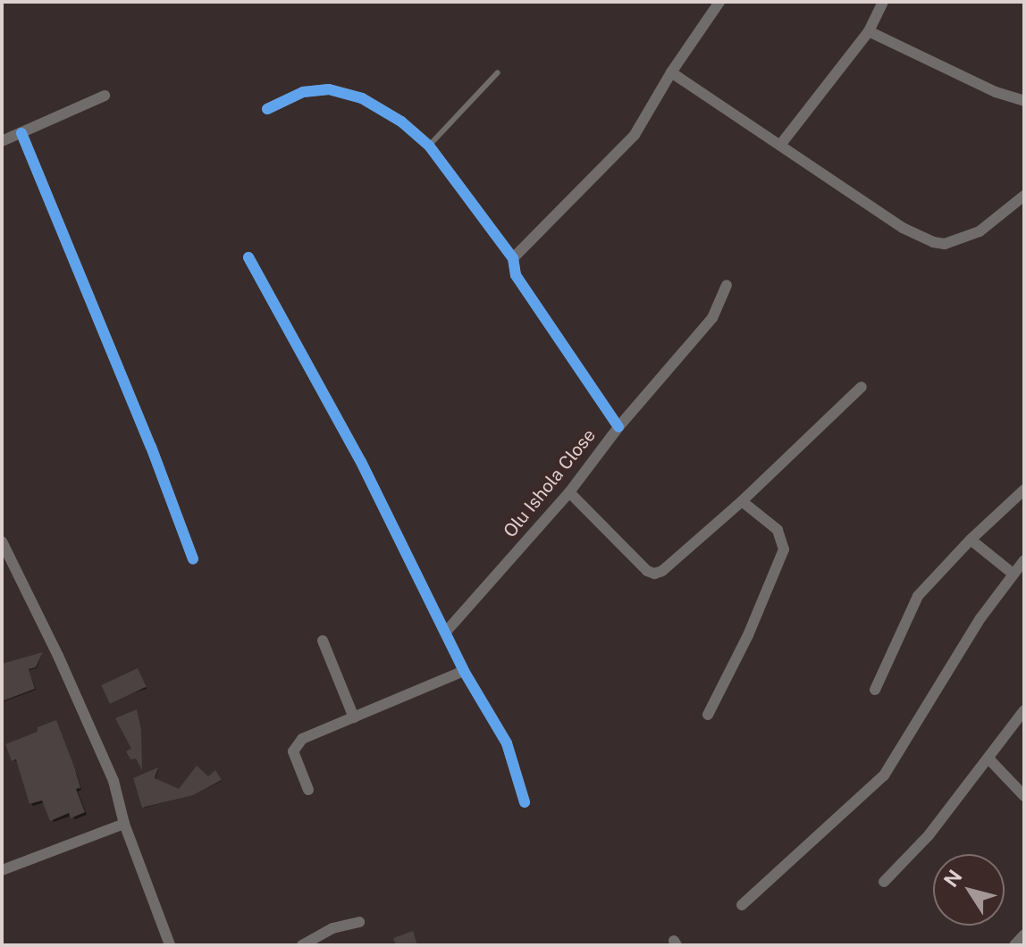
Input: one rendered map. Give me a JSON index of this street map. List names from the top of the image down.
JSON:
{
  "streets": {
    "street": ["Olu Ishola Close"]
  },
  "north": "top left"
}
